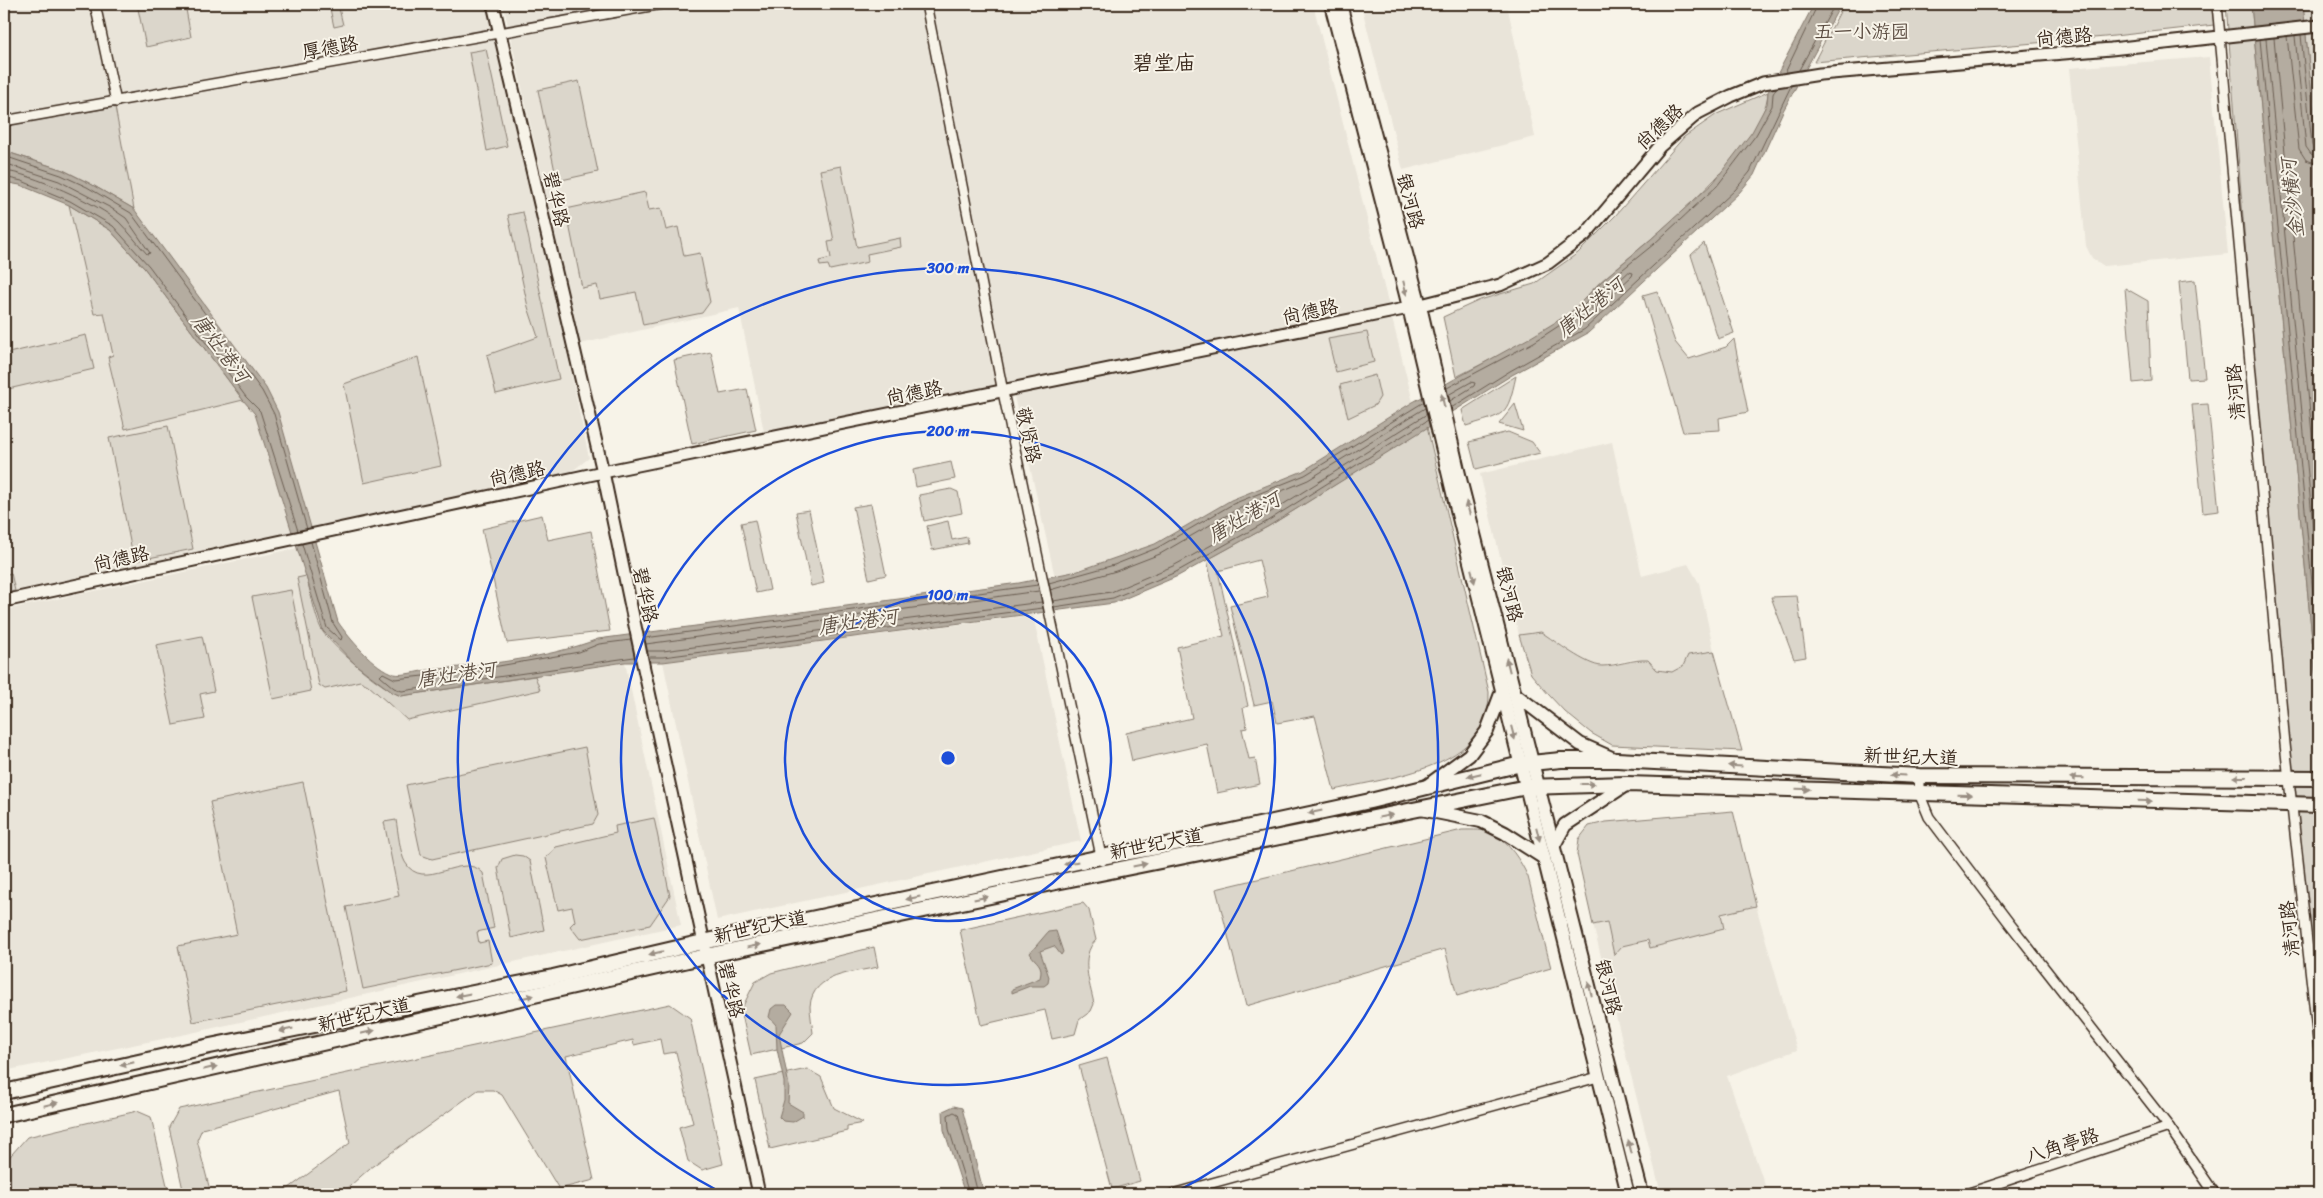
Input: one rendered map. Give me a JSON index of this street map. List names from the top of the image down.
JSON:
{
  "streets": {
    "main road": ["银河路", "新世纪大道"],
    "street": [
      "尚德路",
      "厚德路",
      "碧华路",
      "清河路",
      "敬贤路",
      "八角亭路"
    ]
  },
  "crossings": [
    ["尚德路", "碧华路"],
    ["尚德路", "银河路"],
    ["尚德路", "清河路"],
    ["尚德路", "敬贤路"],
    ["厚德路", "碧华路"],
    ["碧华路", "新世纪大道"],
    ["银河路", "新世纪大道"],
    ["清河路", "新世纪大道"],
    ["敬贤路", "新世纪大道"]
  ],
  "districts": ["碧堂庙"],
  "water": ["金沙横河", "唐灶港河"],
  "parks": ["五一小游园"],
  "rings": ["300 m", "200 m", "100 m"]
}
